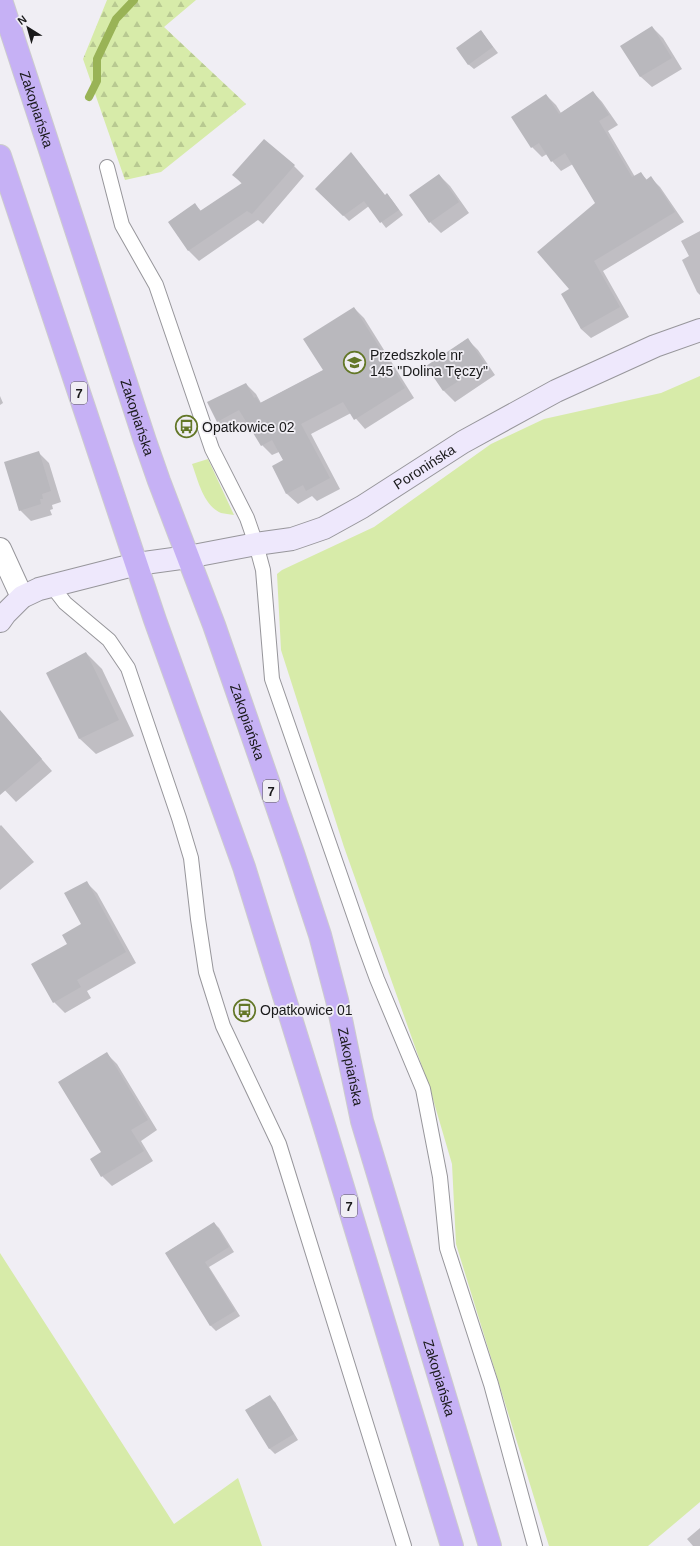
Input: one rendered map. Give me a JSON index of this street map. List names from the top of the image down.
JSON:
{
  "streets": {
    "highway": ["Zakopiańska", "7"],
    "street": ["Poronińska"]
  },
  "crossings": [
    ["Zakopiańska", "Poronińska"],
    ["7", "Poronińska"]
  ],
  "places": {
    "school or university": ["Przedszkole nr 145 \"Dolina Tęczy\""],
    "bus stop": ["Opatkowice 02", "Opatkowice 01"]
  },
  "north": "top left"
}
